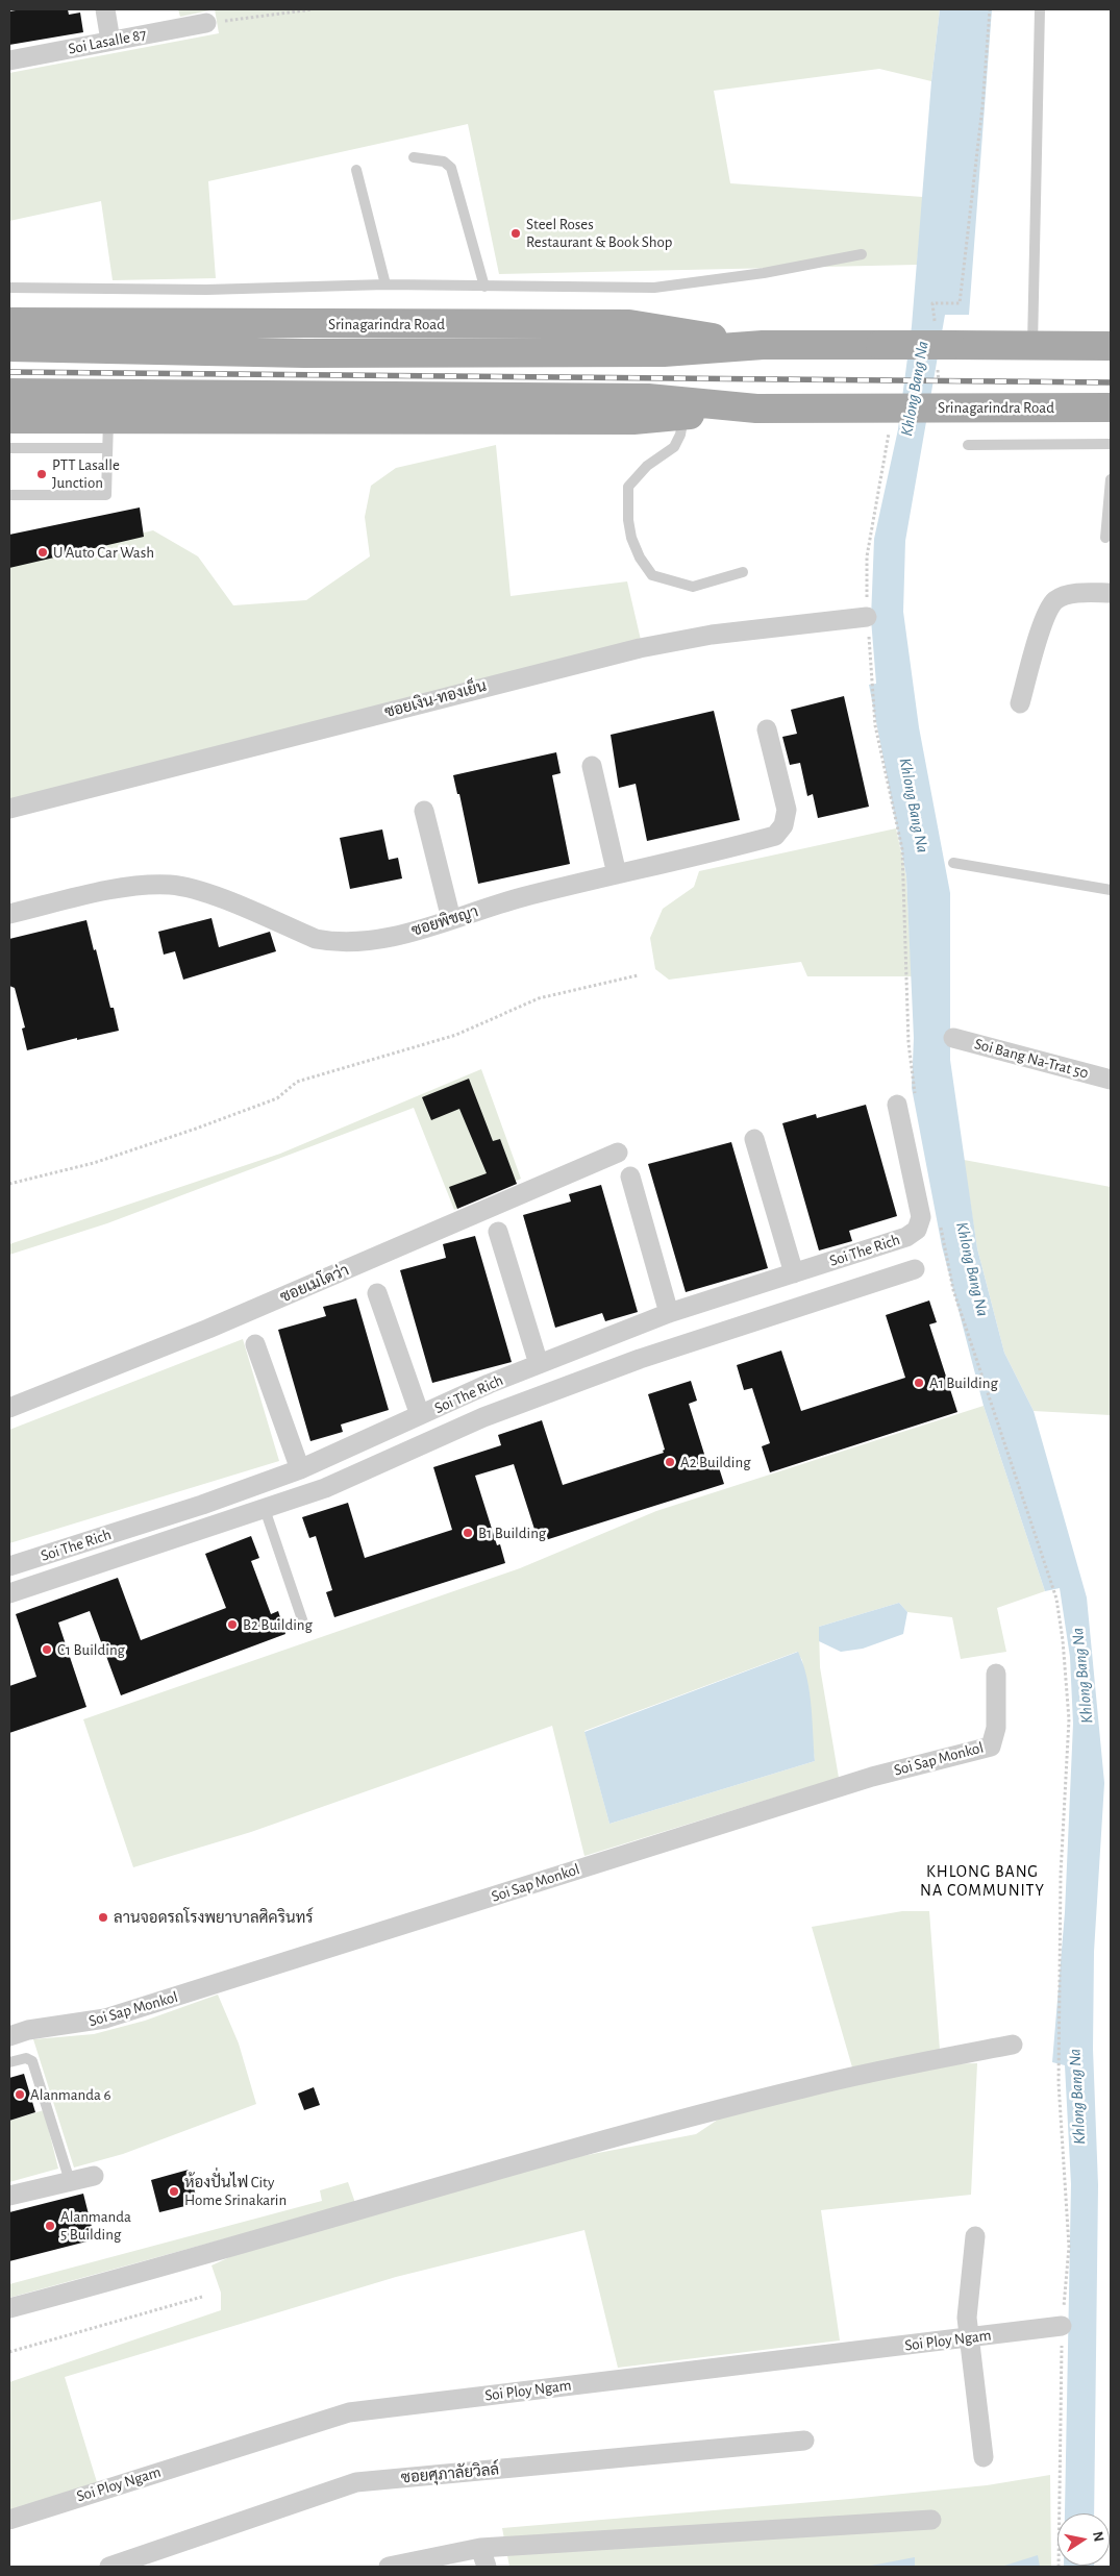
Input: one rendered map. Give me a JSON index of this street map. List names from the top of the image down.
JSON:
{
  "streets": {
    "main road": ["Srinagarindra Road"],
    "street": [
      "Soi Lasalle 87",
      "ซอยเงิน-ทองเย็น",
      "ซอยพิชญา",
      "Soi Bang Na-Trat 50",
      "Soi The Rich",
      "ซอยเมโดว่า",
      "Soi Sap Monkol",
      "Soi Ploy Ngam",
      "ซอยศุภาลัยวิลล์"
    ]
  },
  "districts": ["KHLONG BANG NA COMMUNITY"],
  "water": ["Khlong Bang Na"],
  "places": [
    "Steel Roses Restaurant & Book Shop",
    "PTT Lasalle Junction",
    "U Auto Car Wash",
    "A1 Building",
    "A2 Building",
    "B1 Building",
    "B2 Building",
    "C1 Building",
    "ลานจอดรถโรงพยาบาลศิครินทร์",
    "Alanmanda 6",
    "ห้องปั่นไฟ City Home Srinakarin",
    "Alanmanda 5 Building"
  ],
  "north": "right"
}
